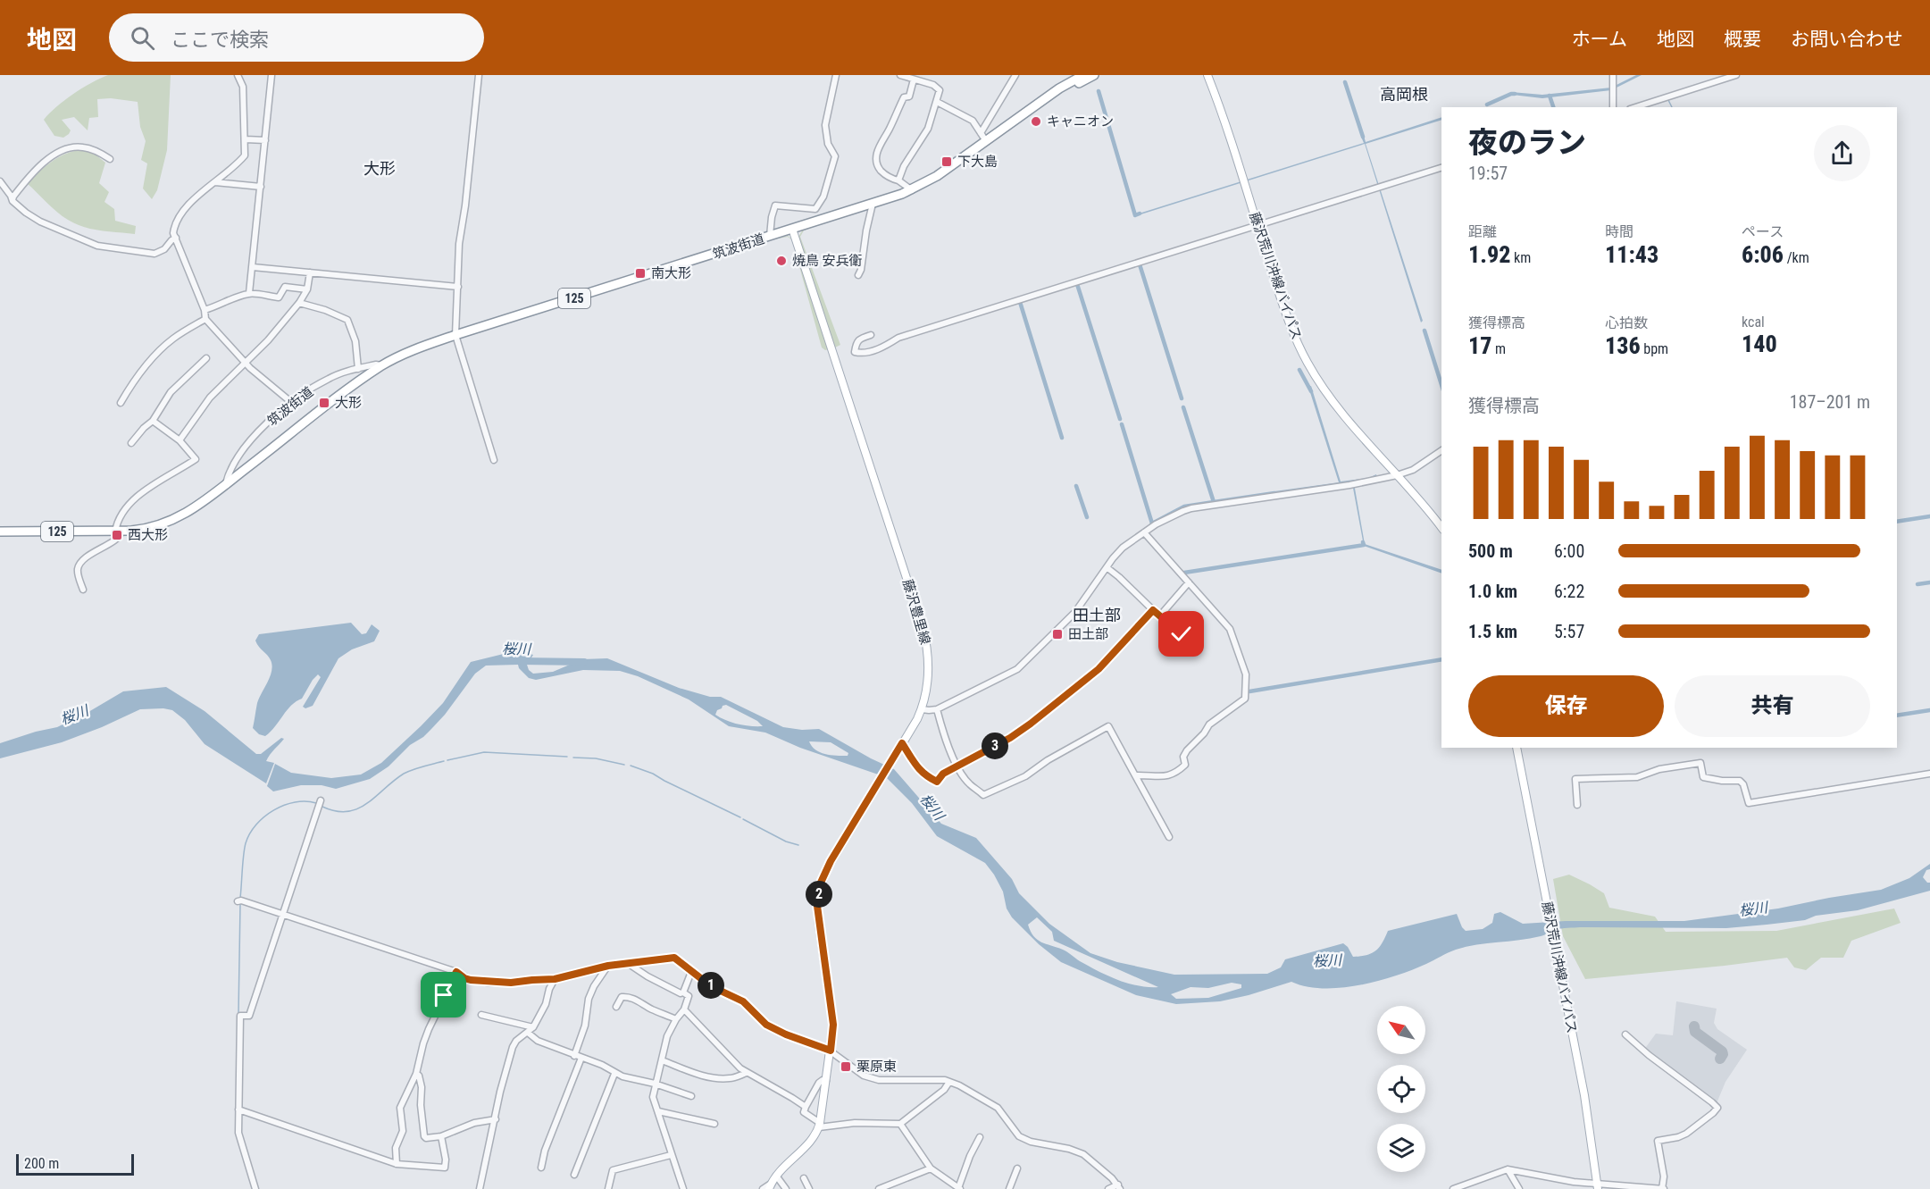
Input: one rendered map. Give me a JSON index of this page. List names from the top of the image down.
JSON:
{
  "streets": {
    "highway": ["筑波街道", "125"],
    "main road": ["藤沢荒川沖線バイパス", "藤沢豊里線"]
  },
  "crossings": [
    ["筑波街道", "藤沢豊里線"]
  ],
  "districts": ["高岡根", "大形", "田土部"],
  "water": ["桜川"],
  "places": {
    "other": ["キャニオン", "焼鳥 安兵衛"],
    "transit": [
      "下大島",
      "南大形",
      "大形",
      "西大形",
      "田土部",
      "栗原東"
    ]
  },
  "scale_bar": "200 m",
  "north": "top left",
  "page": {
    "header": "地図",
    "search": "ここで検索",
    "nav": [
      "ホーム",
      "地図",
      "概要",
      "お問い合わせ"
    ],
    "heading": ["夜のラン", "19:57"],
    "stats": [
      ["距離", "1.92 km"],
      ["時間", "11:43"],
      ["ペース", "6:06 /km"],
      ["獲得標高", "17 m"],
      ["心拍数", "136 bpm"],
      ["kcal", "140"]
    ],
    "chart": ["獲得標高", "187–201 m"],
    "list": [
      {
        "name": "500 m",
        "note": "6:00"
      },
      {
        "name": "1.0 km",
        "note": "6:22"
      },
      {
        "name": "1.5 km",
        "note": "5:57"
      }
    ],
    "buttons": ["保存", "共有"],
    "pins": ["3", "2", "1"],
    "scale": "200 m"
  }
}
